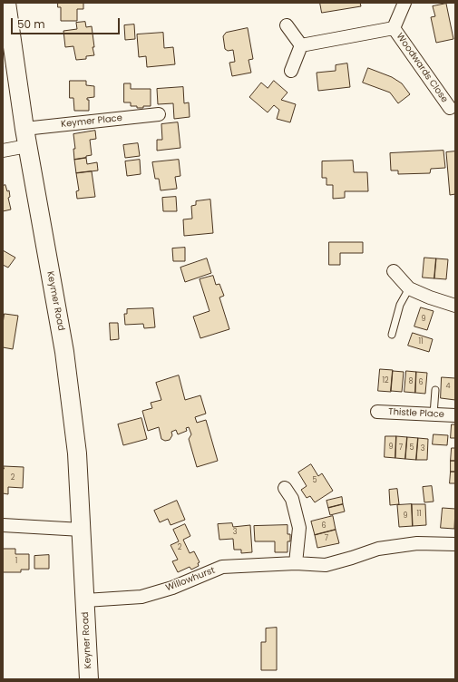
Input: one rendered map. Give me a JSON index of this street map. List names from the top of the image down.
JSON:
{
  "streets": {
    "street": [
      "Woodwards Close",
      "Keymer Place",
      "Keymer Road",
      "Thistle Place",
      "Willowhurst",
      "Keyner Road"
    ]
  },
  "crossings": [
    ["Keymer Place", "Keymer Road"],
    ["Keymer Road", "Willowhurst"],
    ["Keymer Road", "Keyner Road"],
    ["Willowhurst", "Keyner Road"]
  ],
  "house_numbers": [
    "9",
    "11",
    "12",
    "8",
    "6",
    "4",
    "9",
    "7",
    "5",
    "3",
    "2",
    "5",
    "11",
    "9",
    "6",
    "3",
    "7",
    "2",
    "1"
  ],
  "scale_bar": "50 m"
}
